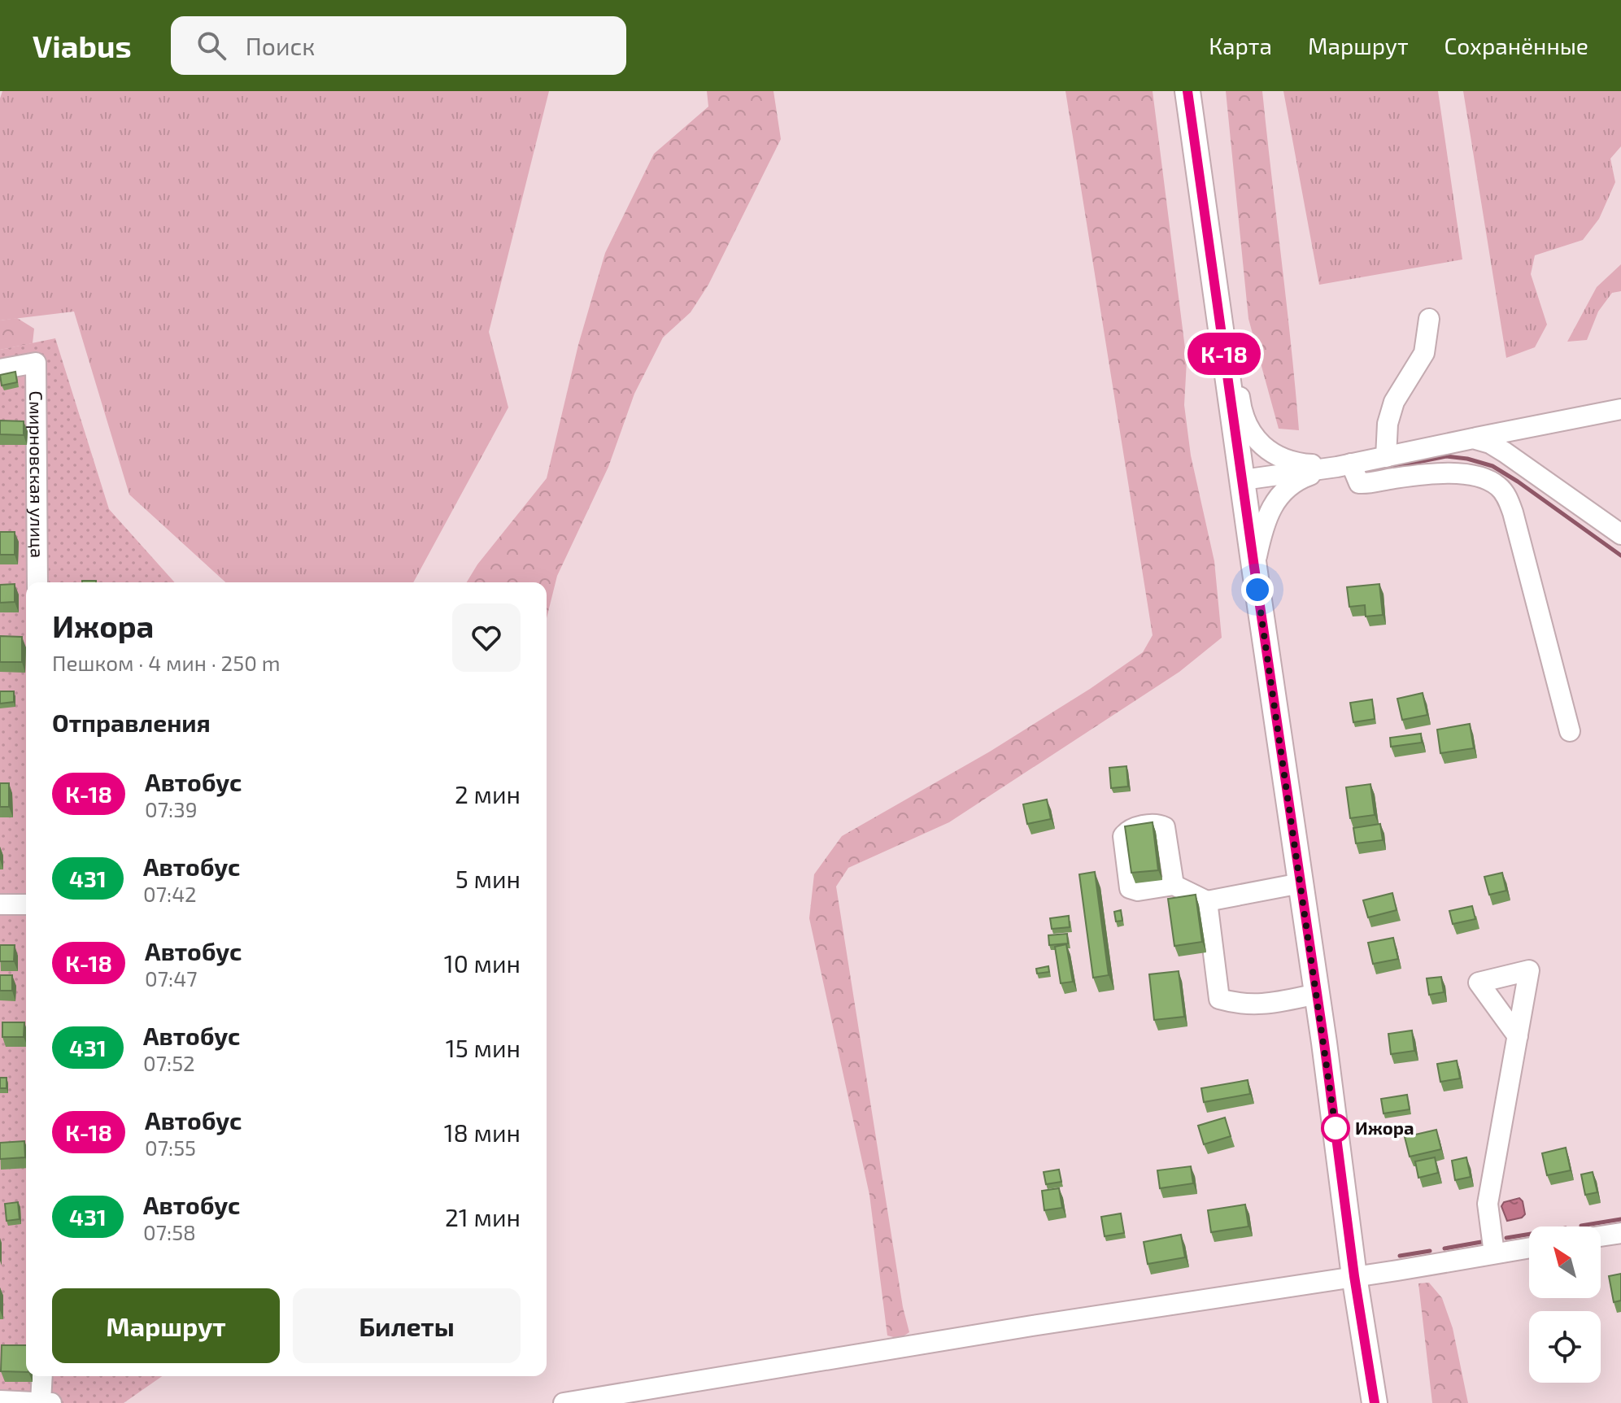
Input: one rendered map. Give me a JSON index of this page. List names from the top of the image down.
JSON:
{
  "streets": {
    "street": ["Смирновская улица"]
  },
  "places": ["Ижора"],
  "lines": ["bus line К-18"],
  "north": "top left",
  "page": {
    "header": "Viabus",
    "search": "Поиск",
    "nav": ["Карта", "Маршрут", "Сохранённые"],
    "on_map": "К-18",
    "heading": [
      ["Ижора", "Пешком · 4 мин · 250 m"],
      "Отправления"
    ],
    "list": [
      {
        "mark": "К-18",
        "name": "Автобус",
        "note": "07:39",
        "value": "2 мин"
      },
      {
        "mark": "431",
        "name": "Автобус",
        "note": "07:42",
        "value": "5 мин"
      },
      {
        "mark": "К-18",
        "name": "Автобус",
        "note": "07:47",
        "value": "10 мин"
      },
      {
        "mark": "431",
        "name": "Автобус",
        "note": "07:52",
        "value": "15 мин"
      },
      {
        "mark": "К-18",
        "name": "Автобус",
        "note": "07:55",
        "value": "18 мин"
      },
      {
        "mark": "431",
        "name": "Автобус",
        "note": "07:58",
        "value": "21 мин"
      }
    ],
    "buttons": ["Маршрут", "Билеты"]
  }
}
